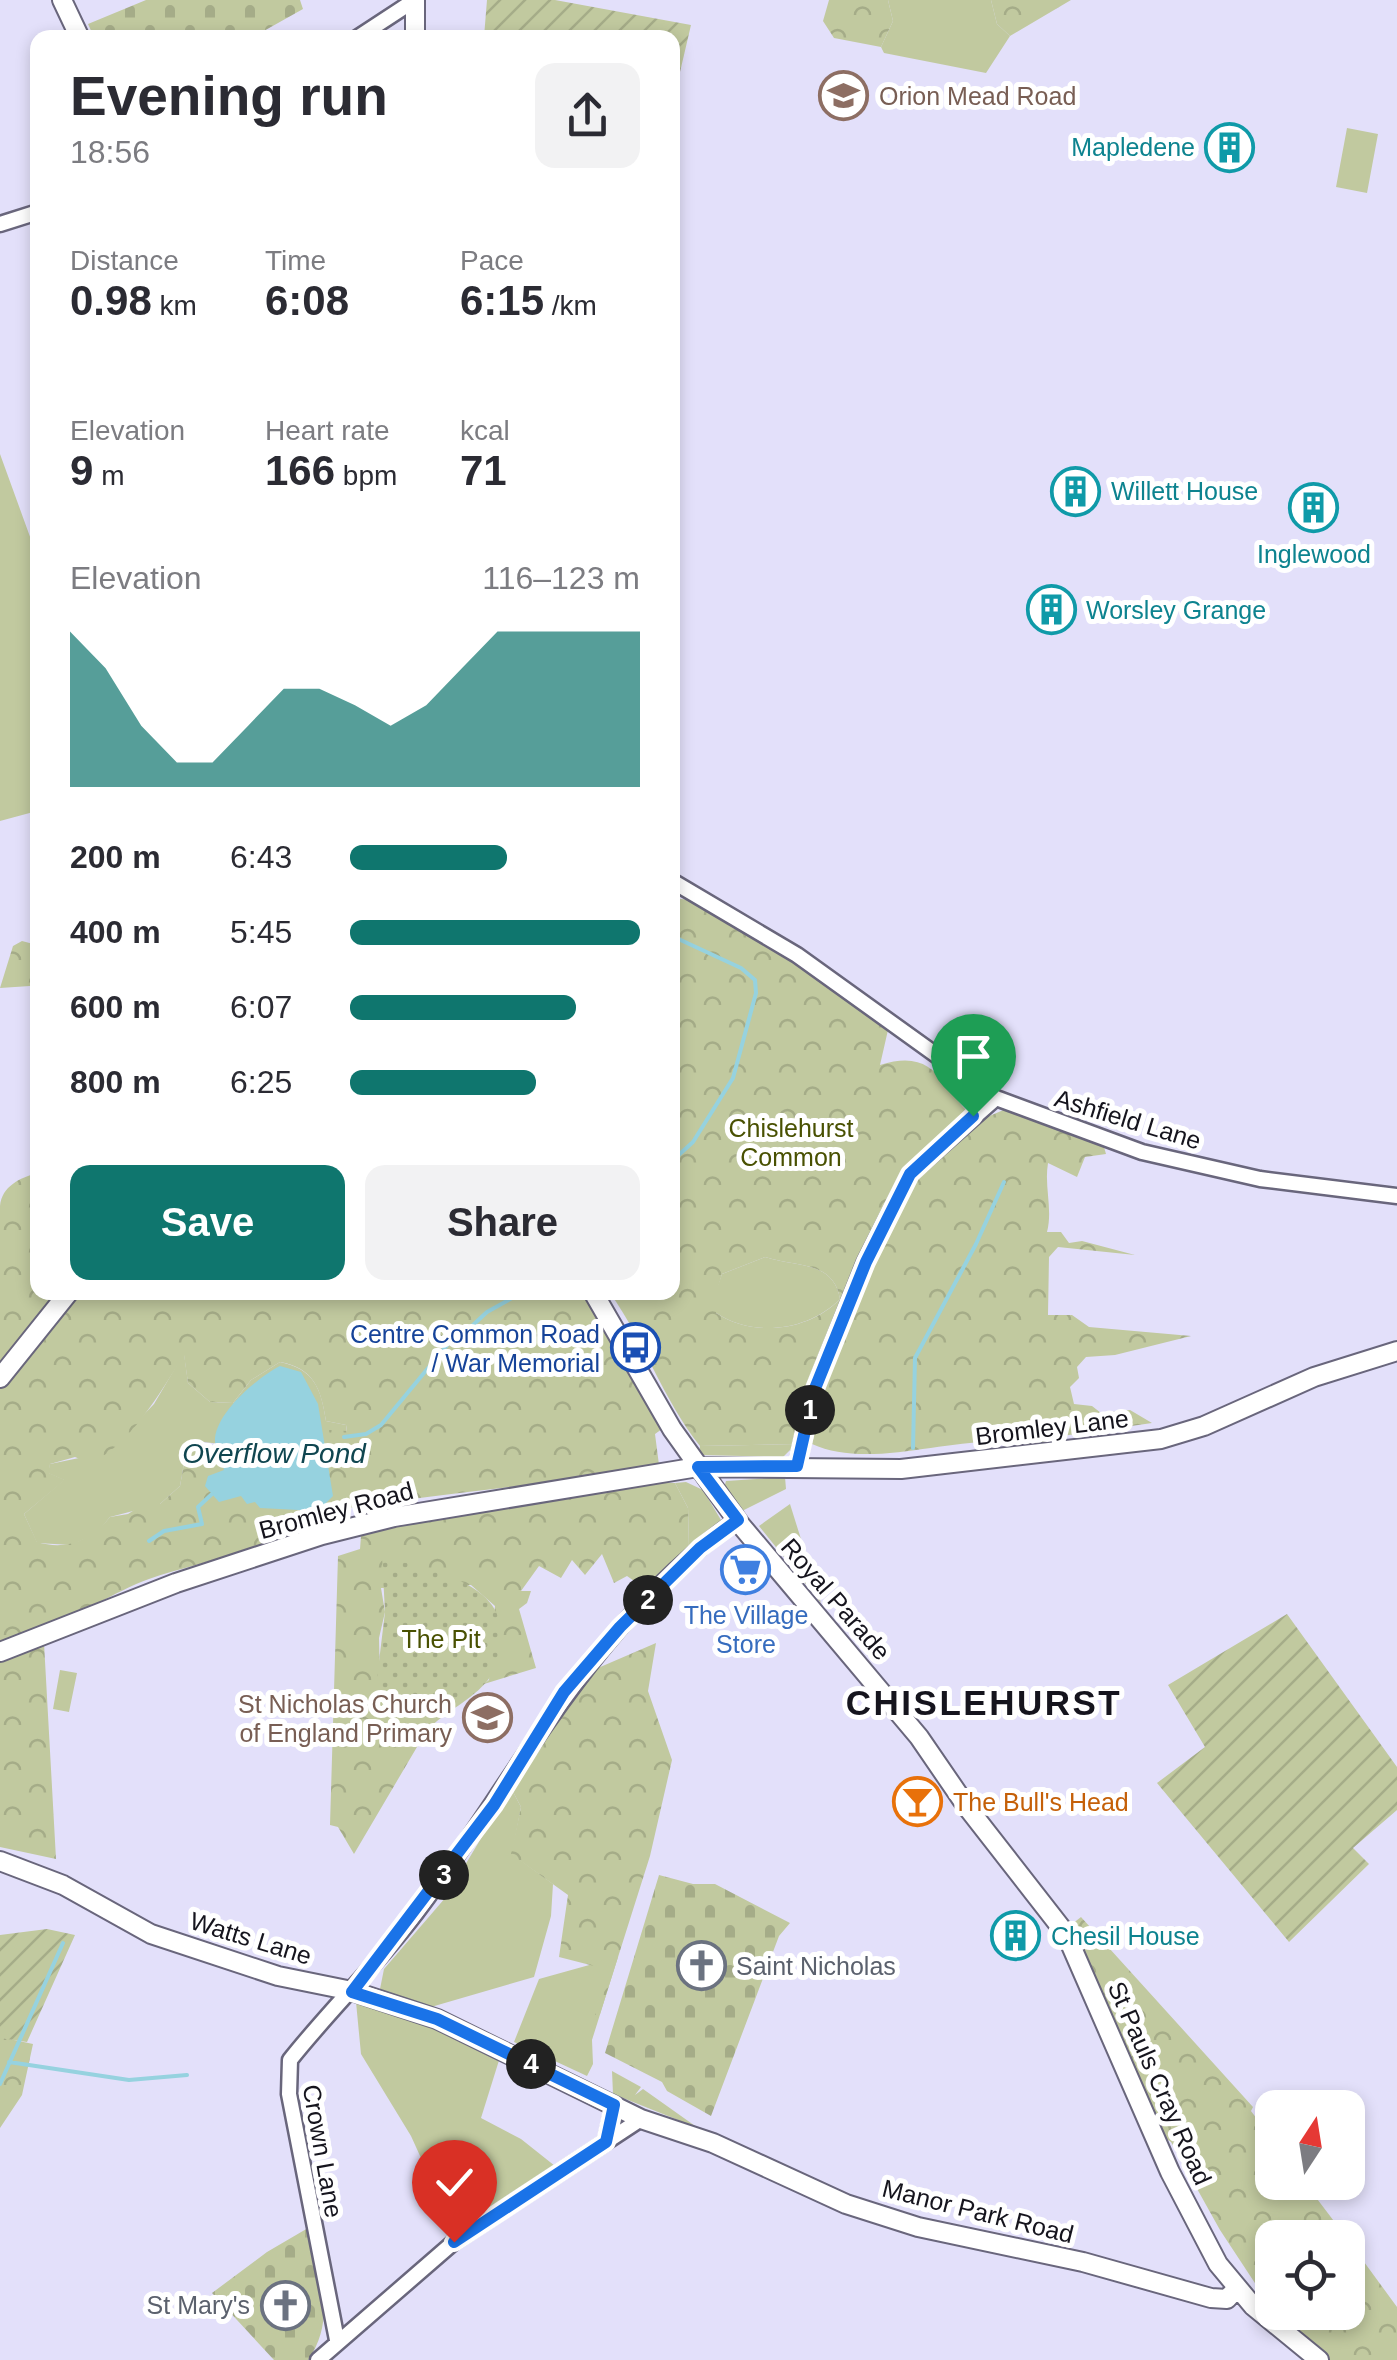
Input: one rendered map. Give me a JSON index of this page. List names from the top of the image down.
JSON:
{
  "streets": {
    "main road": [
      "Bromley Lane",
      "Bromley Road",
      "Royal Parade",
      "Watts Lane",
      "St Pauls Cray Road",
      "Manor Park Road"
    ],
    "street": ["Ashfield Lane", "Crown Lane"]
  },
  "crossings": [
    ["Bromley Lane", "Bromley Road"],
    ["Bromley Lane", "Royal Parade"],
    ["Bromley Road", "Royal Parade"],
    ["Royal Parade", "St Pauls Cray Road"],
    ["Watts Lane", "Crown Lane"],
    ["Watts Lane", "Manor Park Road"],
    ["St Pauls Cray Road", "Manor Park Road"]
  ],
  "districts": ["CHISLEHURST"],
  "water": ["Overflow Pond"],
  "parks": ["Chislehurst Common", "The Pit"],
  "places": {
    "school or university": ["Orion Mead Road", "St Nicholas Church of England Primary"],
    "building": [
      "Mapledene",
      "Willett House",
      "Inglewood",
      "Worsley Grange",
      "Chesil House"
    ],
    "bus stop": ["Centre Common Road / War Memorial"],
    "supermarket": ["The Village Store"],
    "bar": ["The Bull's Head"],
    "church": ["Saint Nicholas", "St Mary's"]
  },
  "north": "top",
  "page": {
    "heading": ["Evening run", "18:56"],
    "stats": [
      ["Distance", "0.98 km"],
      ["Time", "6:08"],
      ["Pace", "6:15 /km"],
      ["Elevation", "9 m"],
      ["Heart rate", "166 bpm"],
      ["kcal", "71"]
    ],
    "chart": ["Elevation", "116–123 m"],
    "list": [
      {
        "name": "200 m",
        "note": "6:43"
      },
      {
        "name": "400 m",
        "note": "5:45"
      },
      {
        "name": "600 m",
        "note": "6:07"
      },
      {
        "name": "800 m",
        "note": "6:25"
      }
    ],
    "buttons": ["Save", "Share"],
    "pins": [
      "1",
      "2",
      "3",
      "4"
    ]
  }
}
